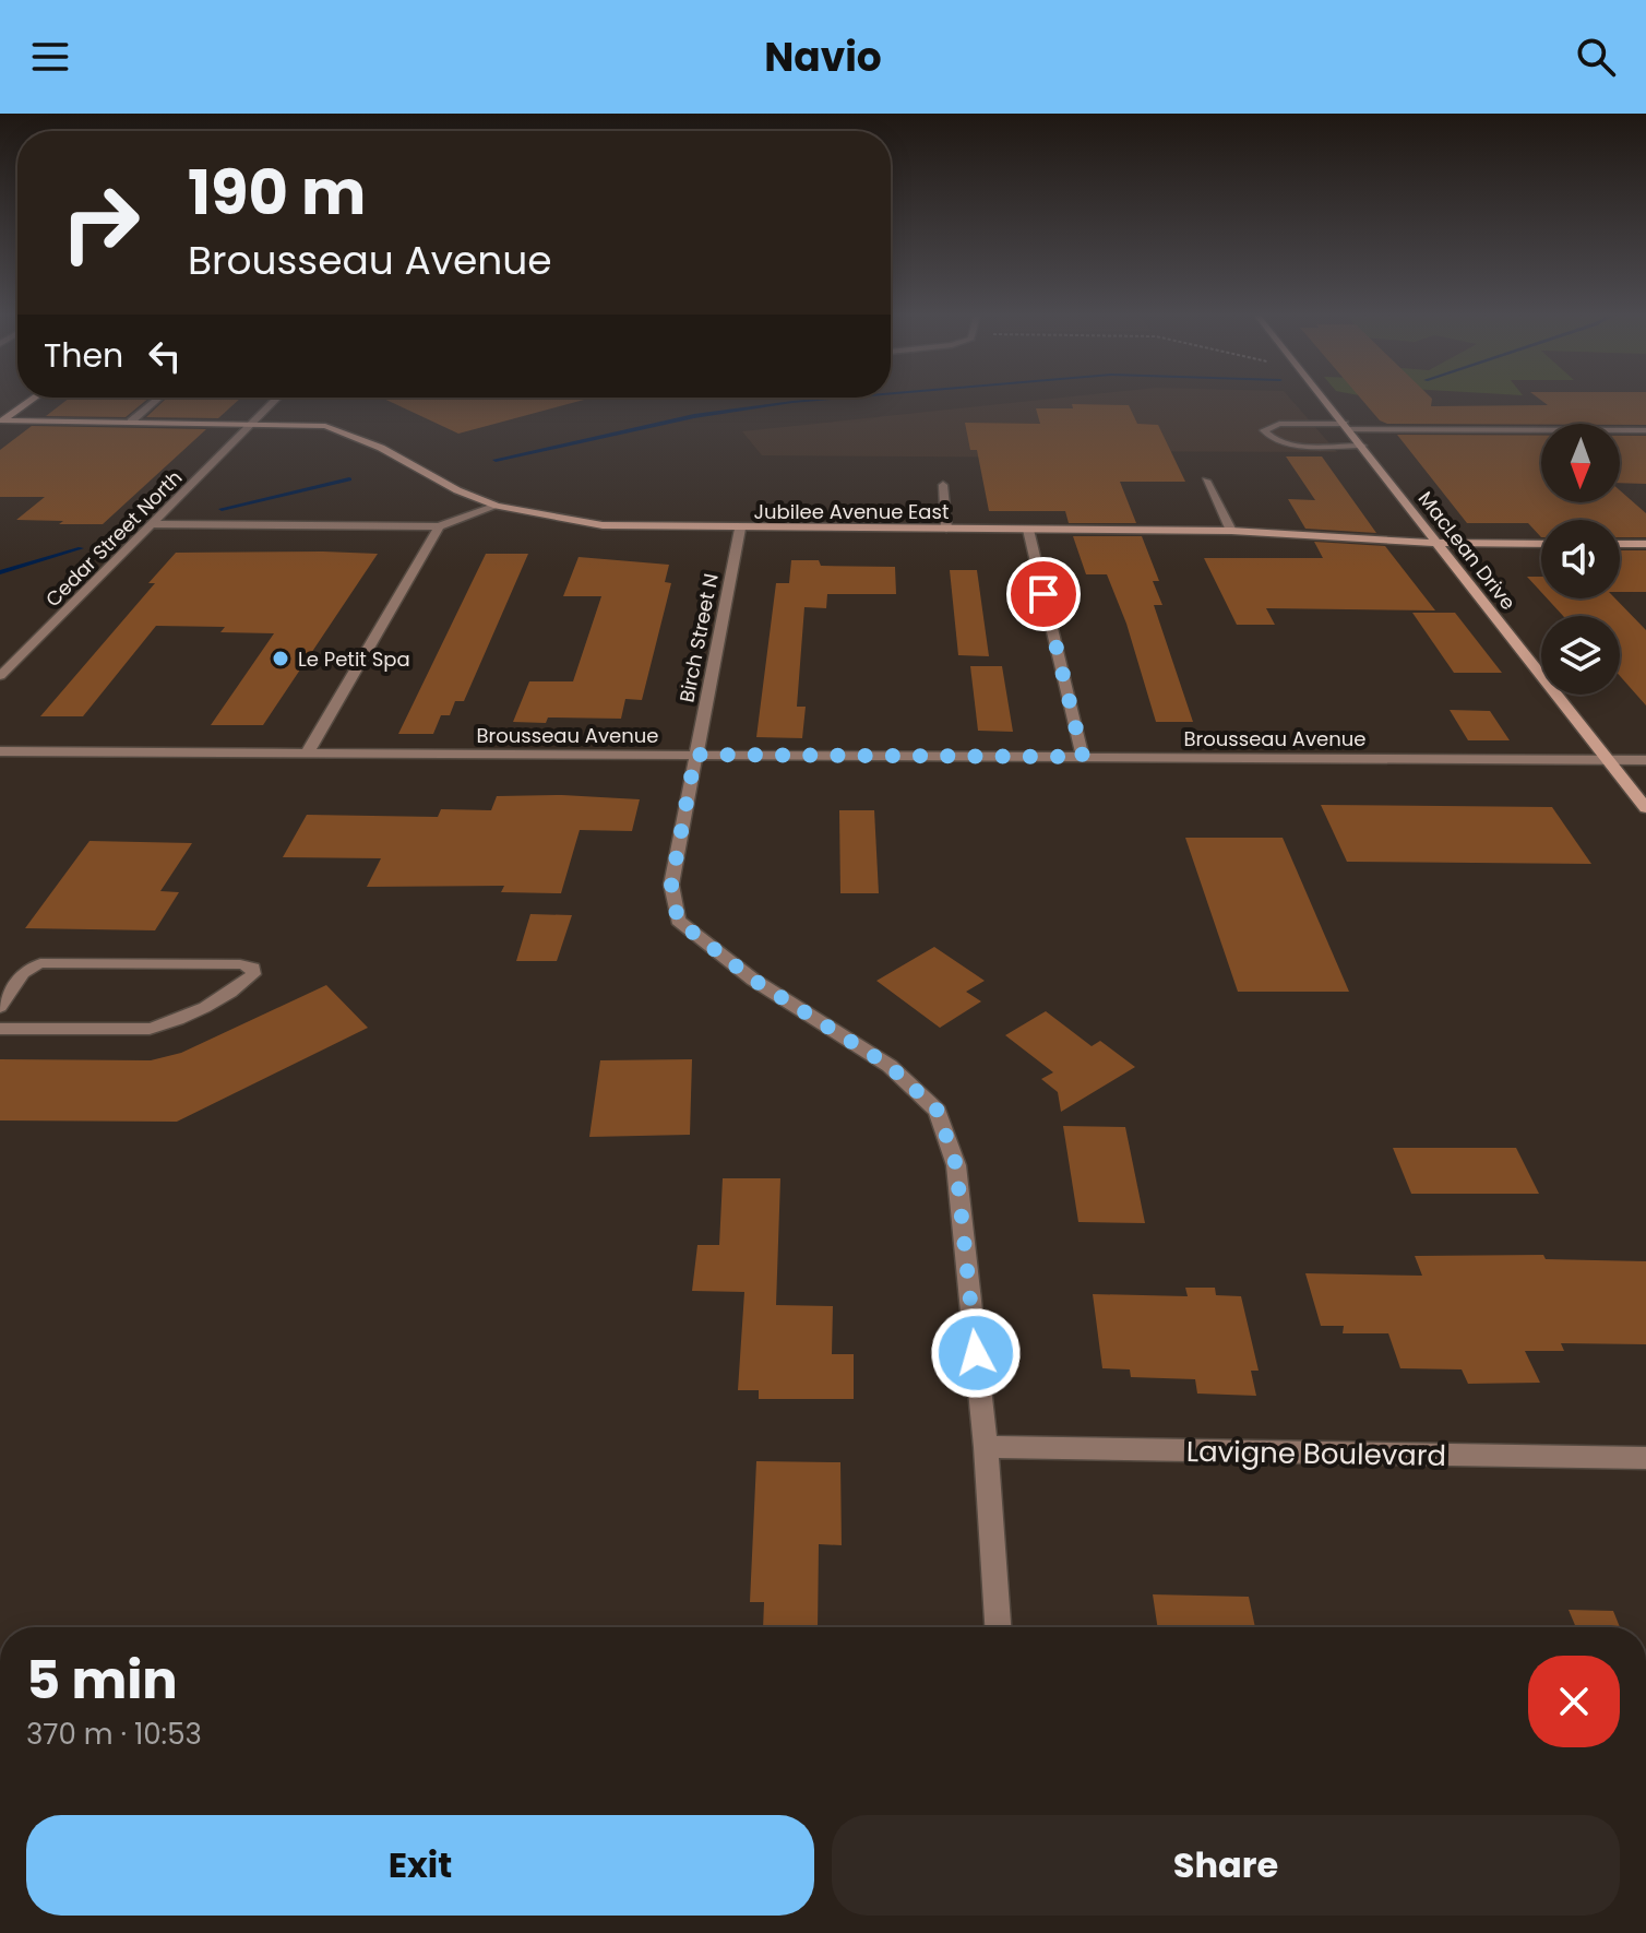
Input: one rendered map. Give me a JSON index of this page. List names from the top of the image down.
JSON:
{
  "streets": {
    "main road": ["Jubilee Avenue East", "MacLean Drive"],
    "street": [
      "Cedar Street North",
      "Birch Street N",
      "Brousseau Avenue",
      "Lavigne Boulevard"
    ]
  },
  "crossings": [
    ["Jubilee Avenue East", "Cedar Street North"],
    ["Jubilee Avenue East", "MacLean Drive"],
    ["Jubilee Avenue East", "Birch Street N"],
    ["MacLean Drive", "Brousseau Avenue"],
    ["Birch Street N", "Brousseau Avenue"]
  ],
  "places": ["Le Petit Spa"],
  "north": "bottom",
  "page": {
    "header": "Navio",
    "turn": ["190 m", "Brousseau Avenue"],
    "then": "Then",
    "heading": ["5 min", "370 m · 10:53"],
    "buttons": ["Exit", "Share"]
  }
}
